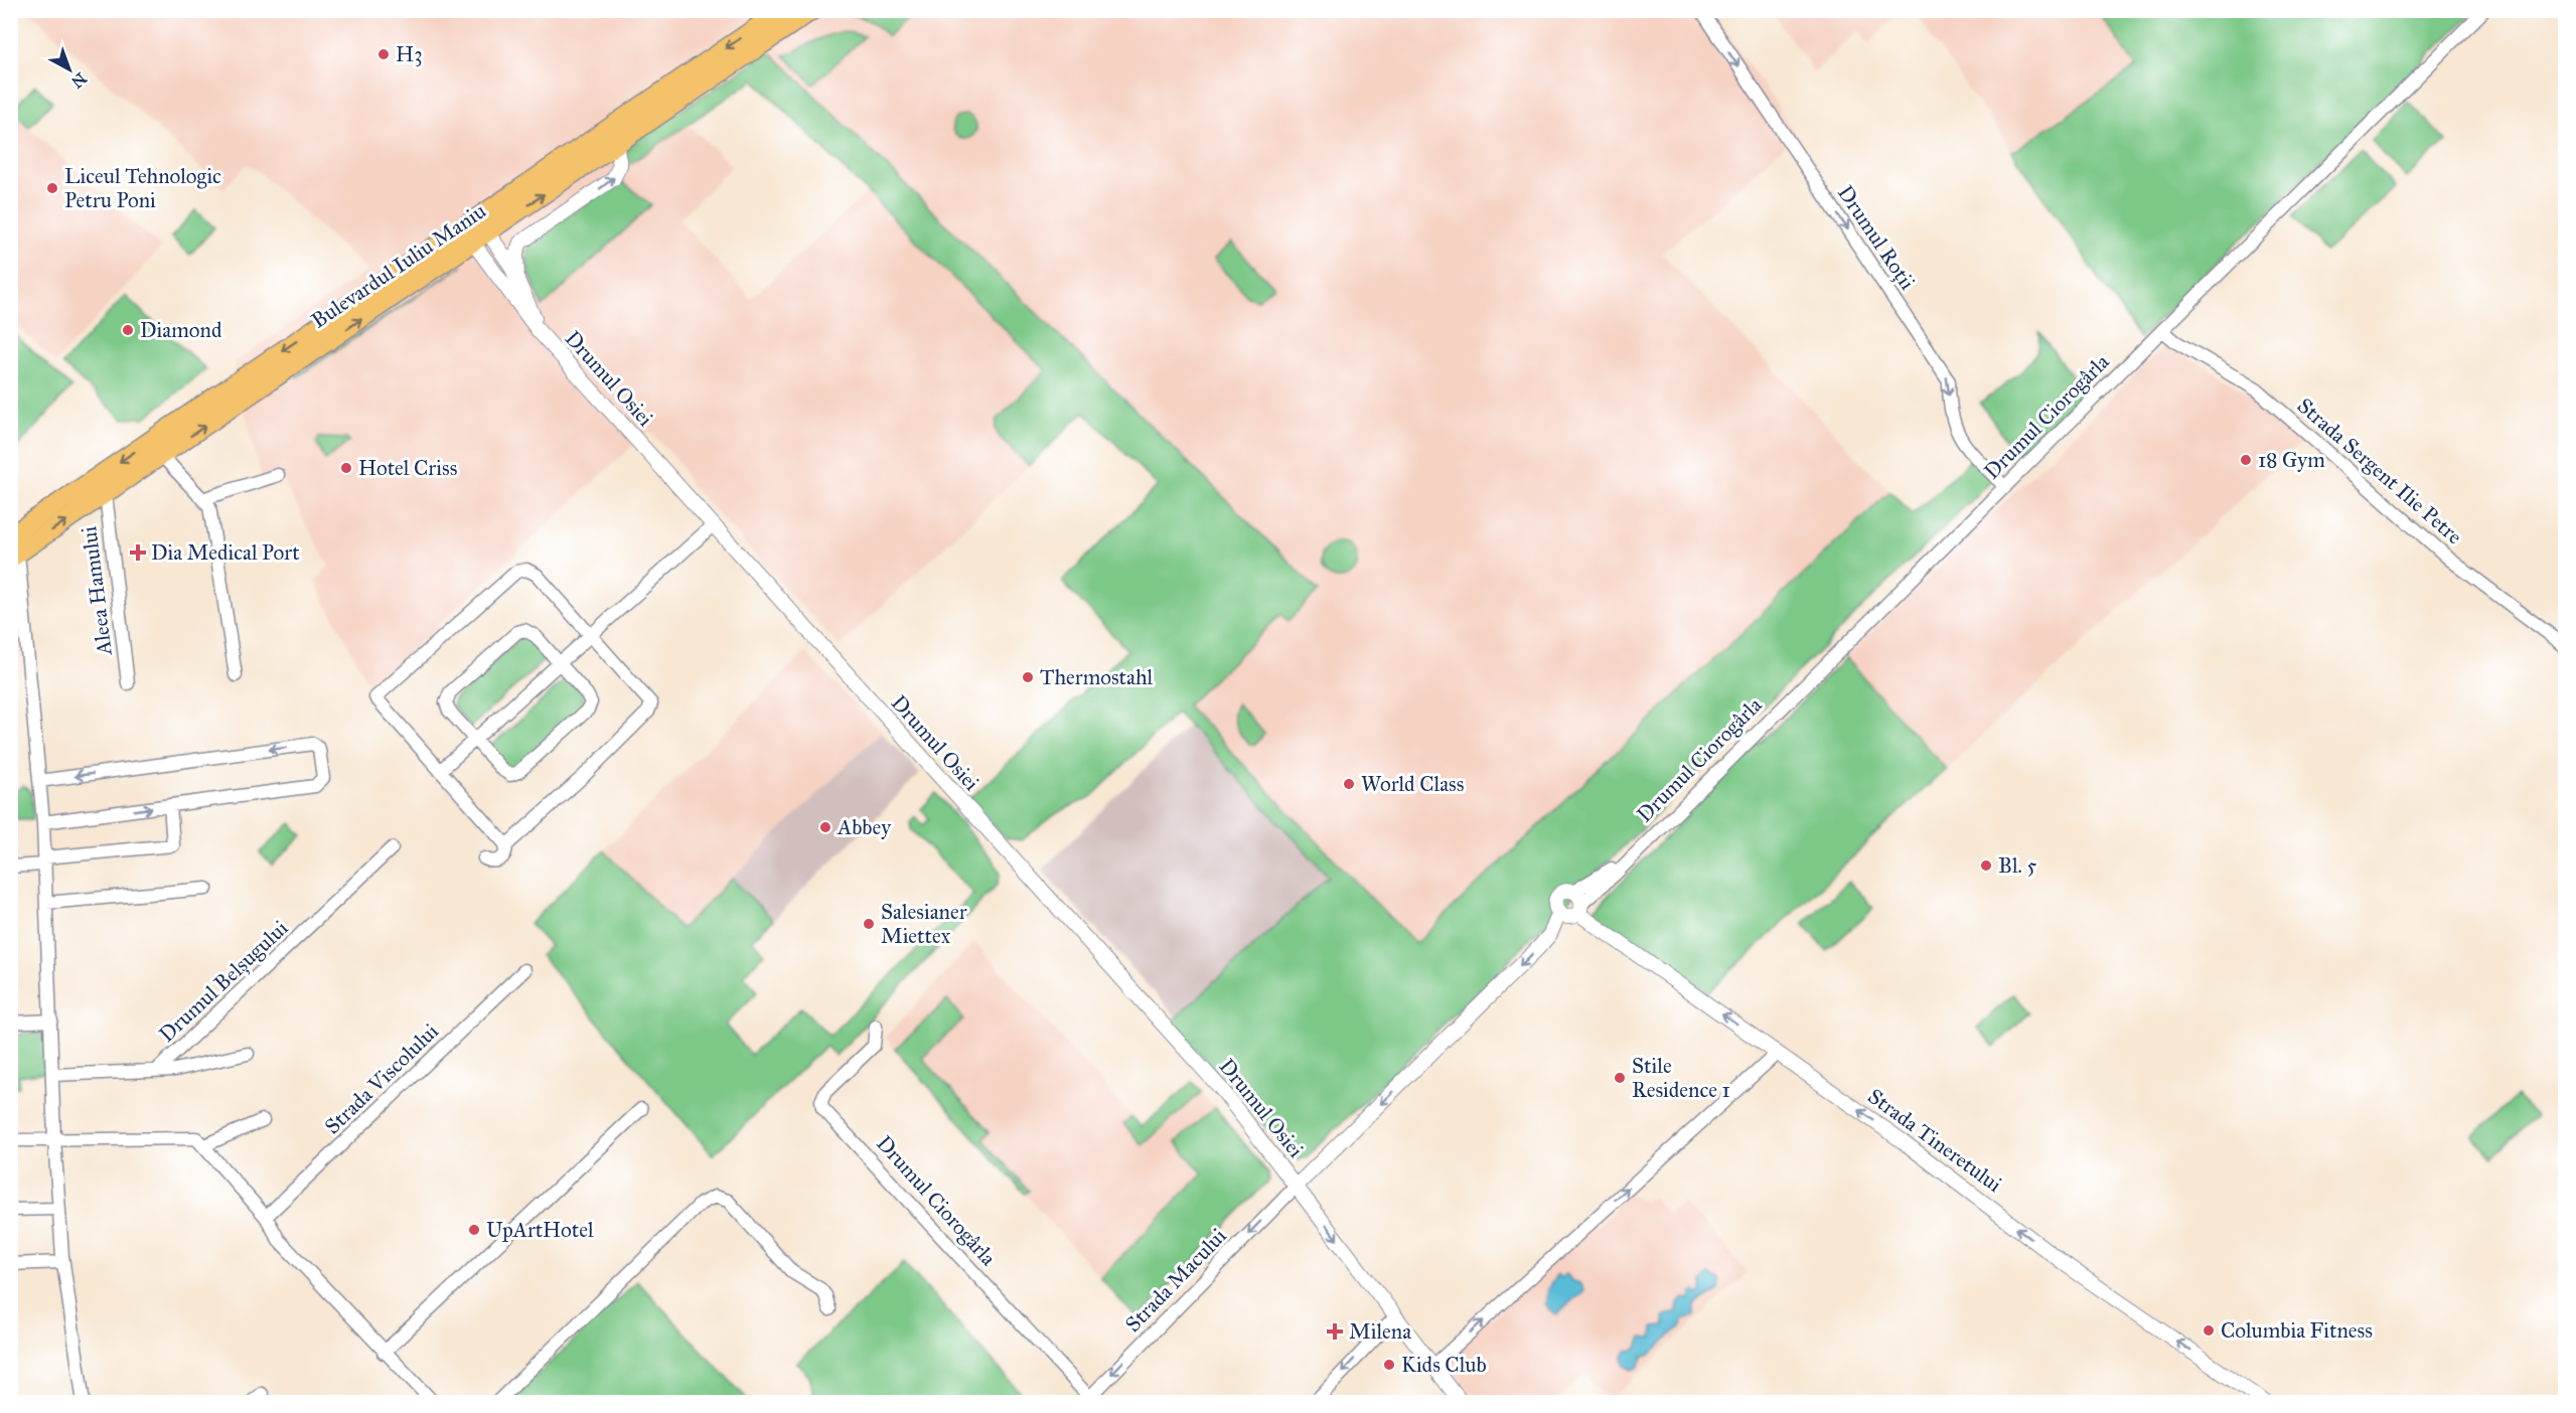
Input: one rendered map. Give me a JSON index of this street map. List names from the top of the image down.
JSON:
{
  "streets": {
    "main road": ["Bulevardul Iuliu Maniu"],
    "street": [
      "Drumul Roții",
      "Drumul Osiei",
      "Drumul Ciorogârla",
      "Strada Sergent Ilie Petre",
      "Aleea Hamului",
      "Drumul Belșugului",
      "Strada Viscolului",
      "Strada Tineretului",
      "Strada Macului"
    ]
  },
  "crossings": [
    ["Drumul Roții", "Drumul Ciorogârla"],
    ["Bulevardul Iuliu Maniu", "Drumul Osiei"],
    ["Bulevardul Iuliu Maniu", "Aleea Hamului"],
    ["Drumul Osiei", "Strada Macului"],
    ["Drumul Ciorogârla", "Strada Sergent Ilie Petre"],
    ["Drumul Ciorogârla", "Strada Tineretului"],
    ["Drumul Ciorogârla", "Strada Macului"]
  ],
  "one_way": ["Drumul Roții", "Strada Tineretului", "Strada Macului"],
  "places": {
    "other": [
      "H3",
      "Liceul Tehnologic Petru Poni",
      "Diamond",
      "18 Gym",
      "Hotel Criss",
      "Thermostahl",
      "World Class",
      "Abbey",
      "Bl. 5",
      "Salesianer Miettex",
      "Stile Residence 1",
      "UpArtHotel",
      "Columbia Fitness",
      "Kids Club"
    ],
    "health": ["Dia Medical Port", "Milena"]
  },
  "north": "bottom right"
}
